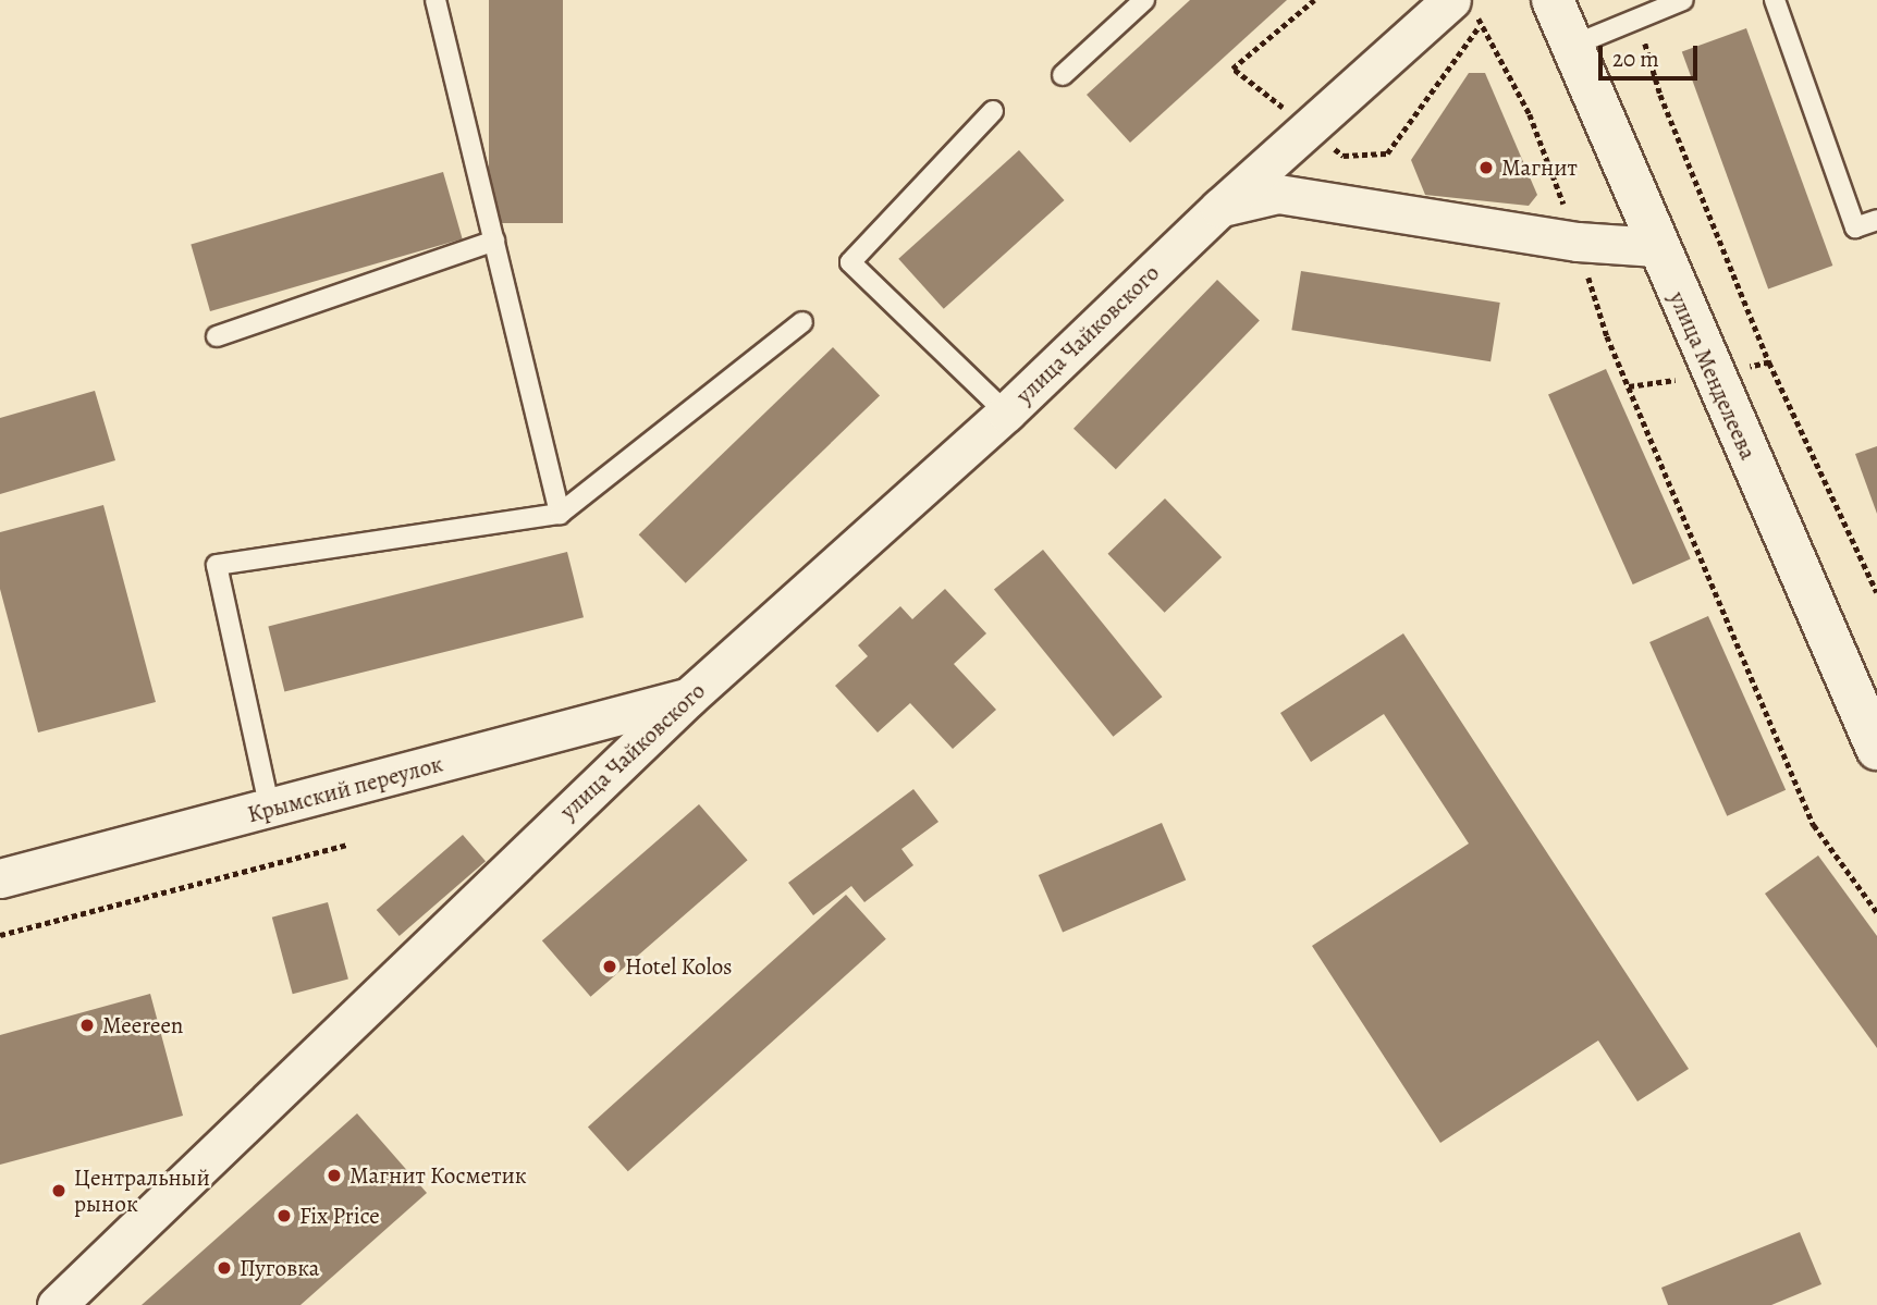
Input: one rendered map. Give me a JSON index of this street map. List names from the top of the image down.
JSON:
{
  "streets": {
    "main road": ["улица Менделеева"],
    "street": ["улица Чайковского", "Крымский переулок"]
  },
  "crossings": [
    ["улица Чайковского", "Крымский переулок"]
  ],
  "places": [
    "Магнит",
    "Hotel Kolos",
    "Meereen",
    "Магнит Косметик",
    "Центральный рынок",
    "Fix Price",
    "Пуговка"
  ],
  "scale_bar": "20 m"
}
